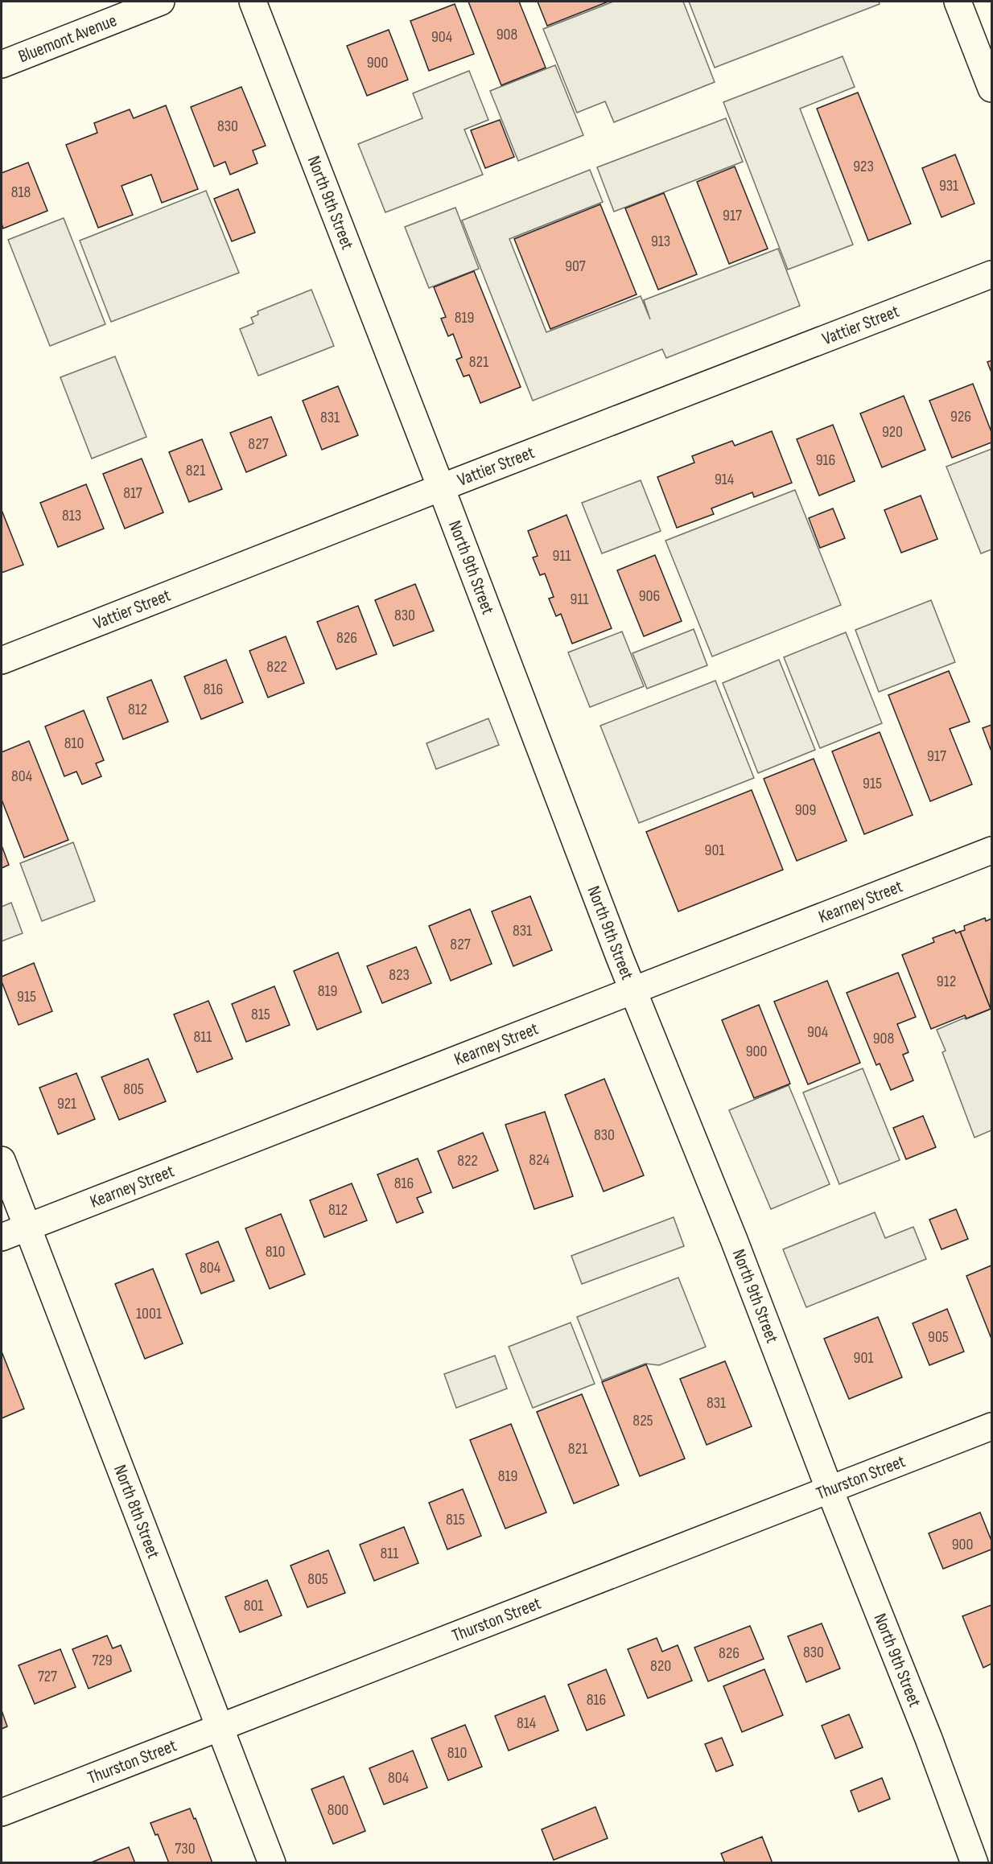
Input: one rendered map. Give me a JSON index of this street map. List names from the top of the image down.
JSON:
{
  "streets": {
    "street": [
      "Bluemont Avenue",
      "North 9th Street",
      "Vattier Street",
      "Kearney Street",
      "Thurston Street",
      "North 8th Street"
    ]
  },
  "crossings": [
    ["North 9th Street", "Vattier Street"],
    ["North 9th Street", "Kearney Street"],
    ["North 9th Street", "Thurston Street"],
    ["Kearney Street", "North 8th Street"],
    ["Thurston Street", "North 8th Street"]
  ],
  "house_numbers": [
    "908",
    "904",
    "900",
    "830",
    "923",
    "931",
    "818",
    "917",
    "913",
    "907",
    "819",
    "821",
    "926",
    "831",
    "920",
    "827",
    "916",
    "821",
    "914",
    "817",
    "813",
    "911",
    "906",
    "911",
    "830",
    "826",
    "822",
    "816",
    "812",
    "810",
    "917",
    "804",
    "915",
    "909",
    "901",
    "831",
    "827",
    "823",
    "912",
    "819",
    "915",
    "815",
    "904",
    "811",
    "908",
    "900",
    "805",
    "921",
    "830",
    "824",
    "822",
    "816",
    "812",
    "810",
    "804",
    "1001",
    "905",
    "901",
    "831",
    "825",
    "821",
    "819",
    "815",
    "900",
    "811",
    "805",
    "801",
    "830",
    "826",
    "729",
    "820",
    "727",
    "816",
    "814",
    "810",
    "804",
    "800",
    "730"
  ]
}
